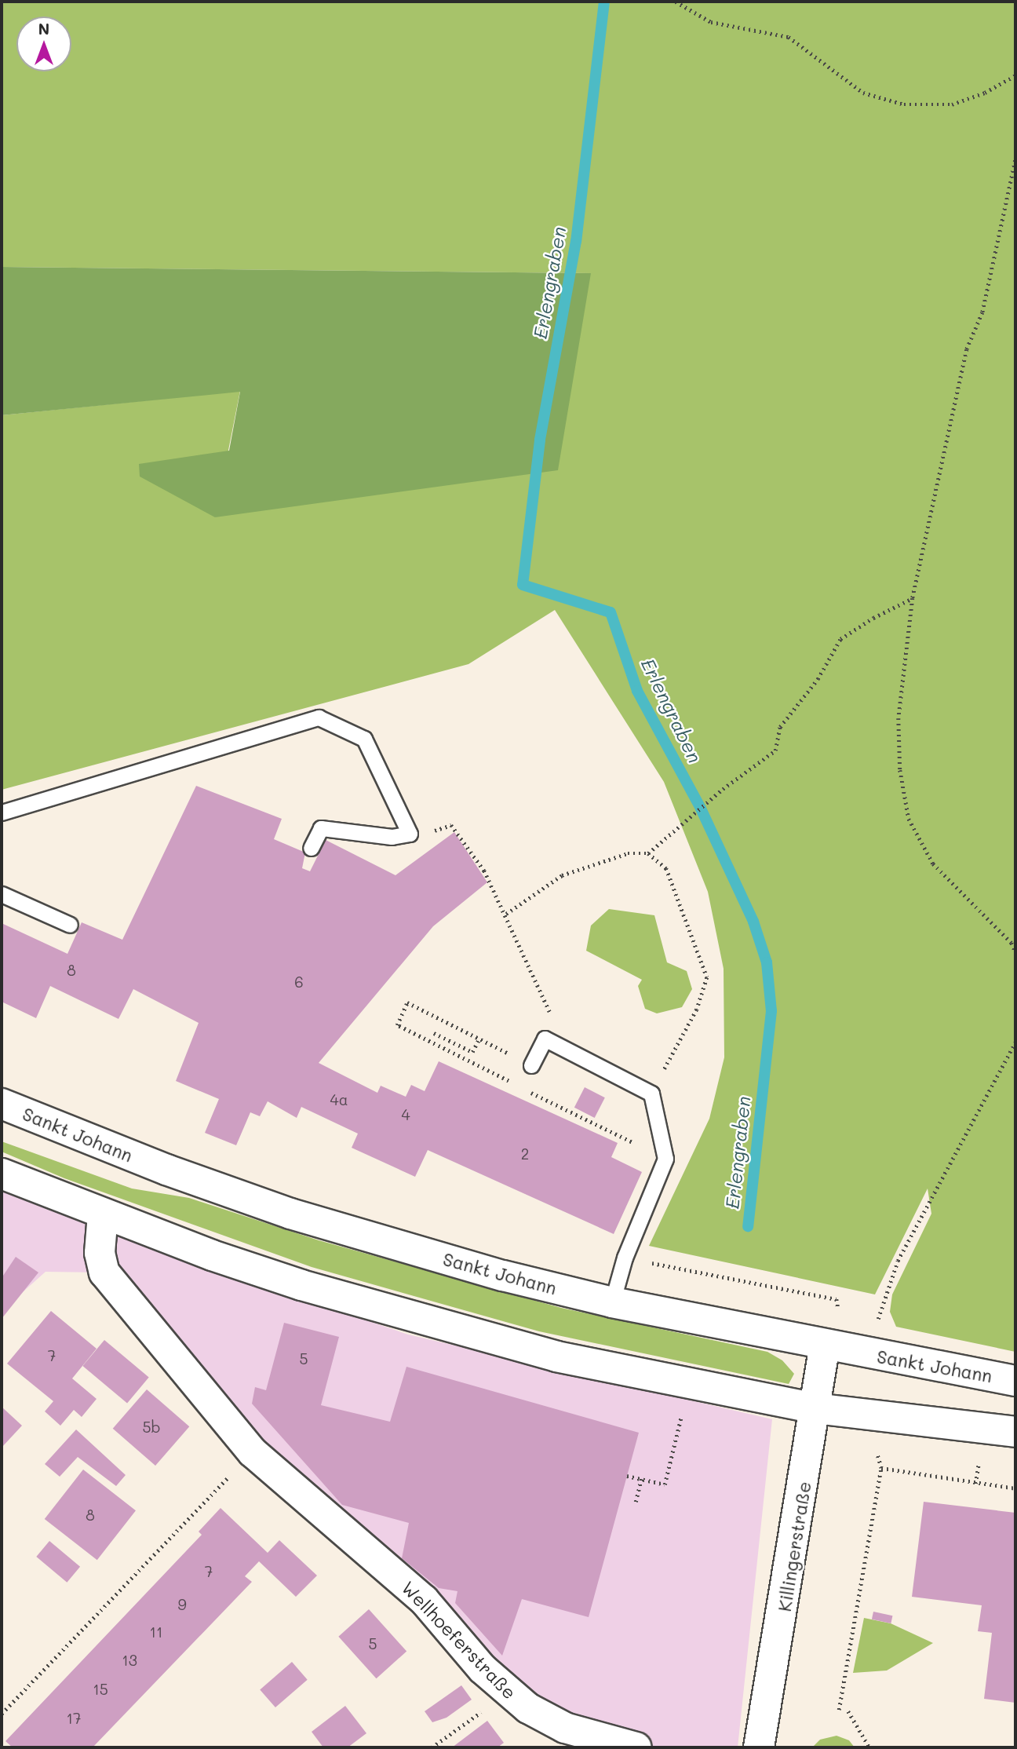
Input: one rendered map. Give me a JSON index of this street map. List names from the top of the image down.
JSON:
{
  "streets": {
    "main road": ["Sankt Johann", "Killingerstraße", "Wellhoeferstraße"]
  },
  "crossings": [
    ["Sankt Johann", "Killingerstraße"]
  ],
  "water": ["Erlengraben"],
  "house_numbers": [
    "8",
    "6",
    "4a",
    "4",
    "2",
    "7",
    "5",
    "5b",
    "8",
    "7",
    "9",
    "11",
    "5",
    "13",
    "15",
    "17"
  ],
  "north": "top"
}
